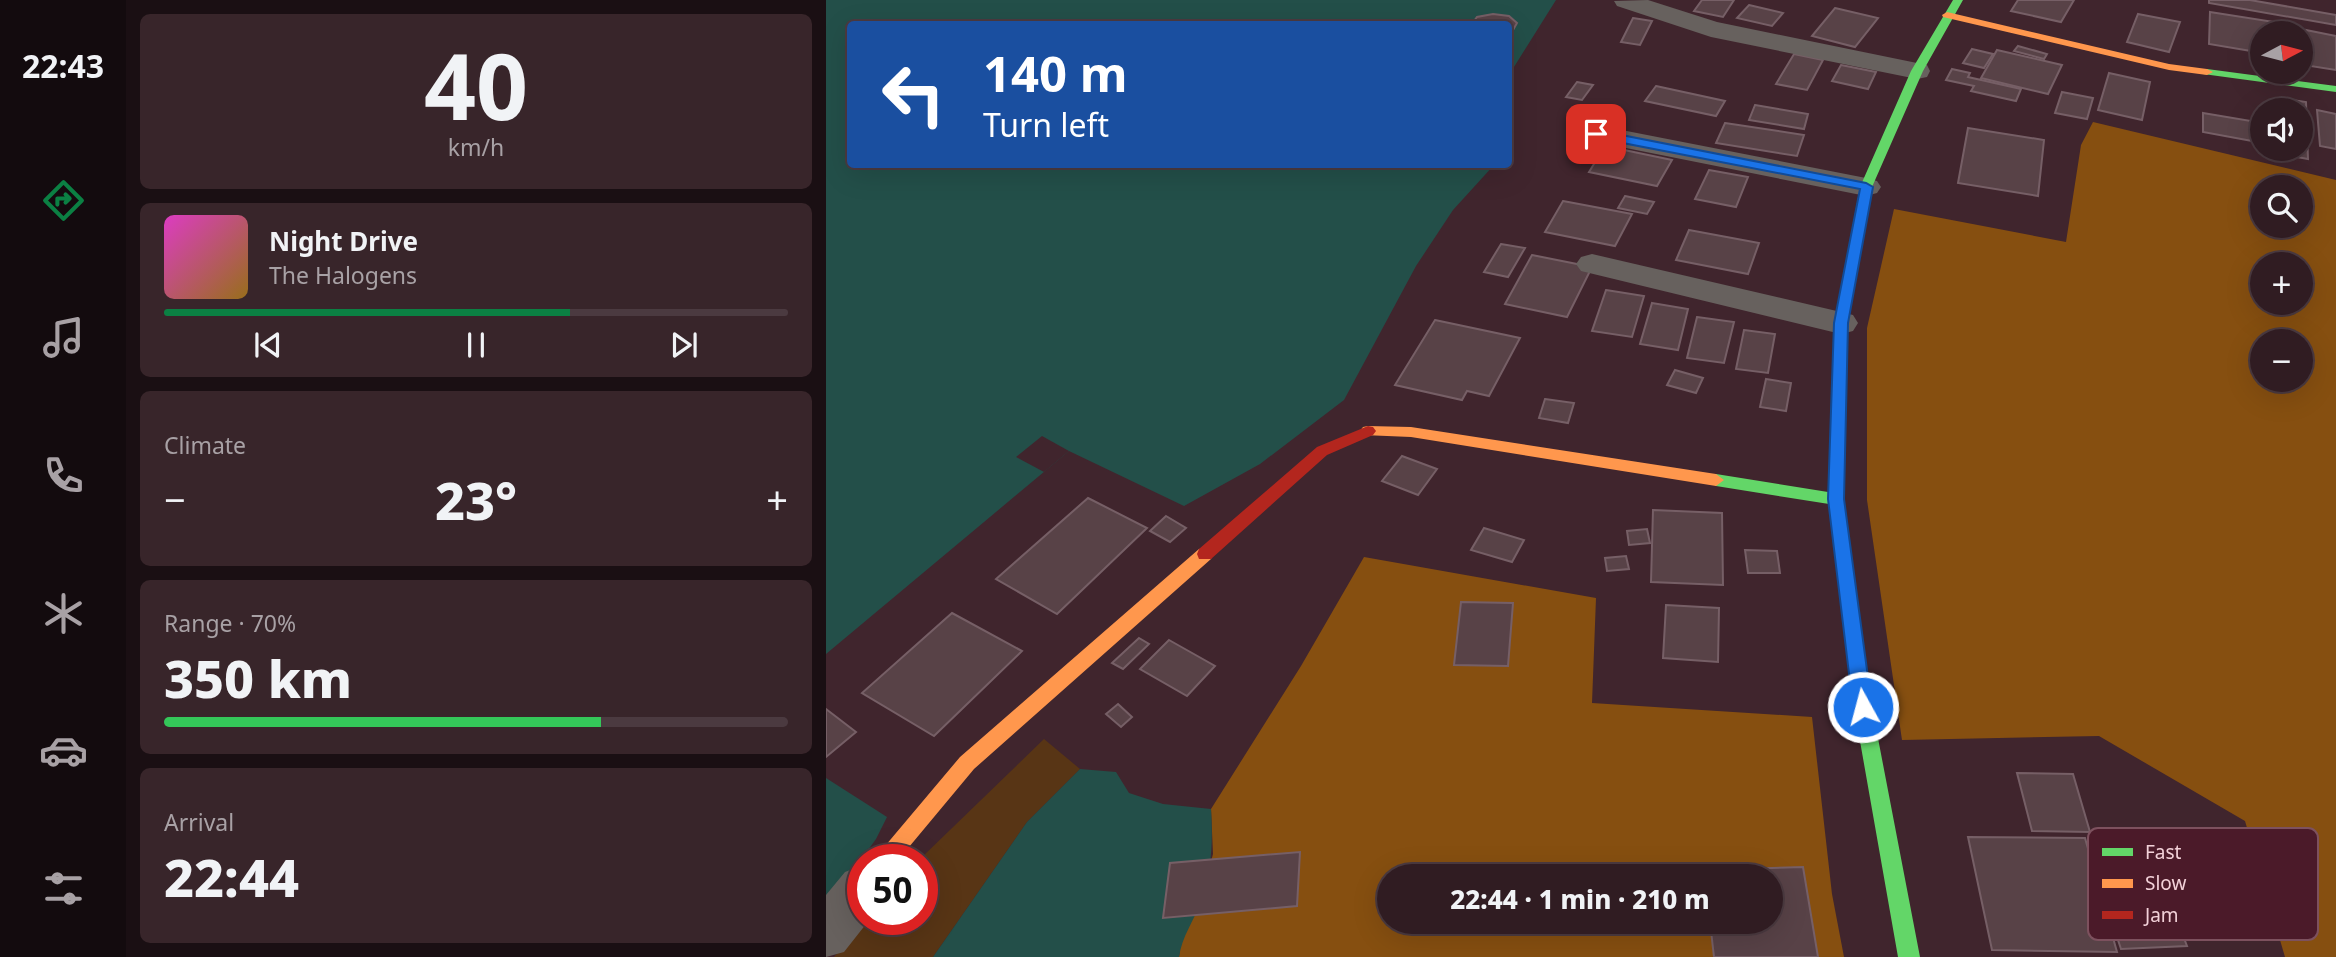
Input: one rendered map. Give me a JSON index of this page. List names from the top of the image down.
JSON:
{
  "legend": ["Fast", "Slow", "Jam"],
  "north": "right",
  "page": {
    "tabs": "22:43",
    "tile": [
      ["40", "km/h"],
      "Climate",
      ["Range · 70%", "350 km"],
      ["Arrival", "22:44"]
    ],
    "map_buttons": ["+", "−"],
    "turn": ["140 m", "Turn left"],
    "song": ["Night Drive", "The Halogens"],
    "heat": ["−", "23°", "+"],
    "limit": "50",
    "trip": "22:44 · 1 min · 210 m"
  }
}
